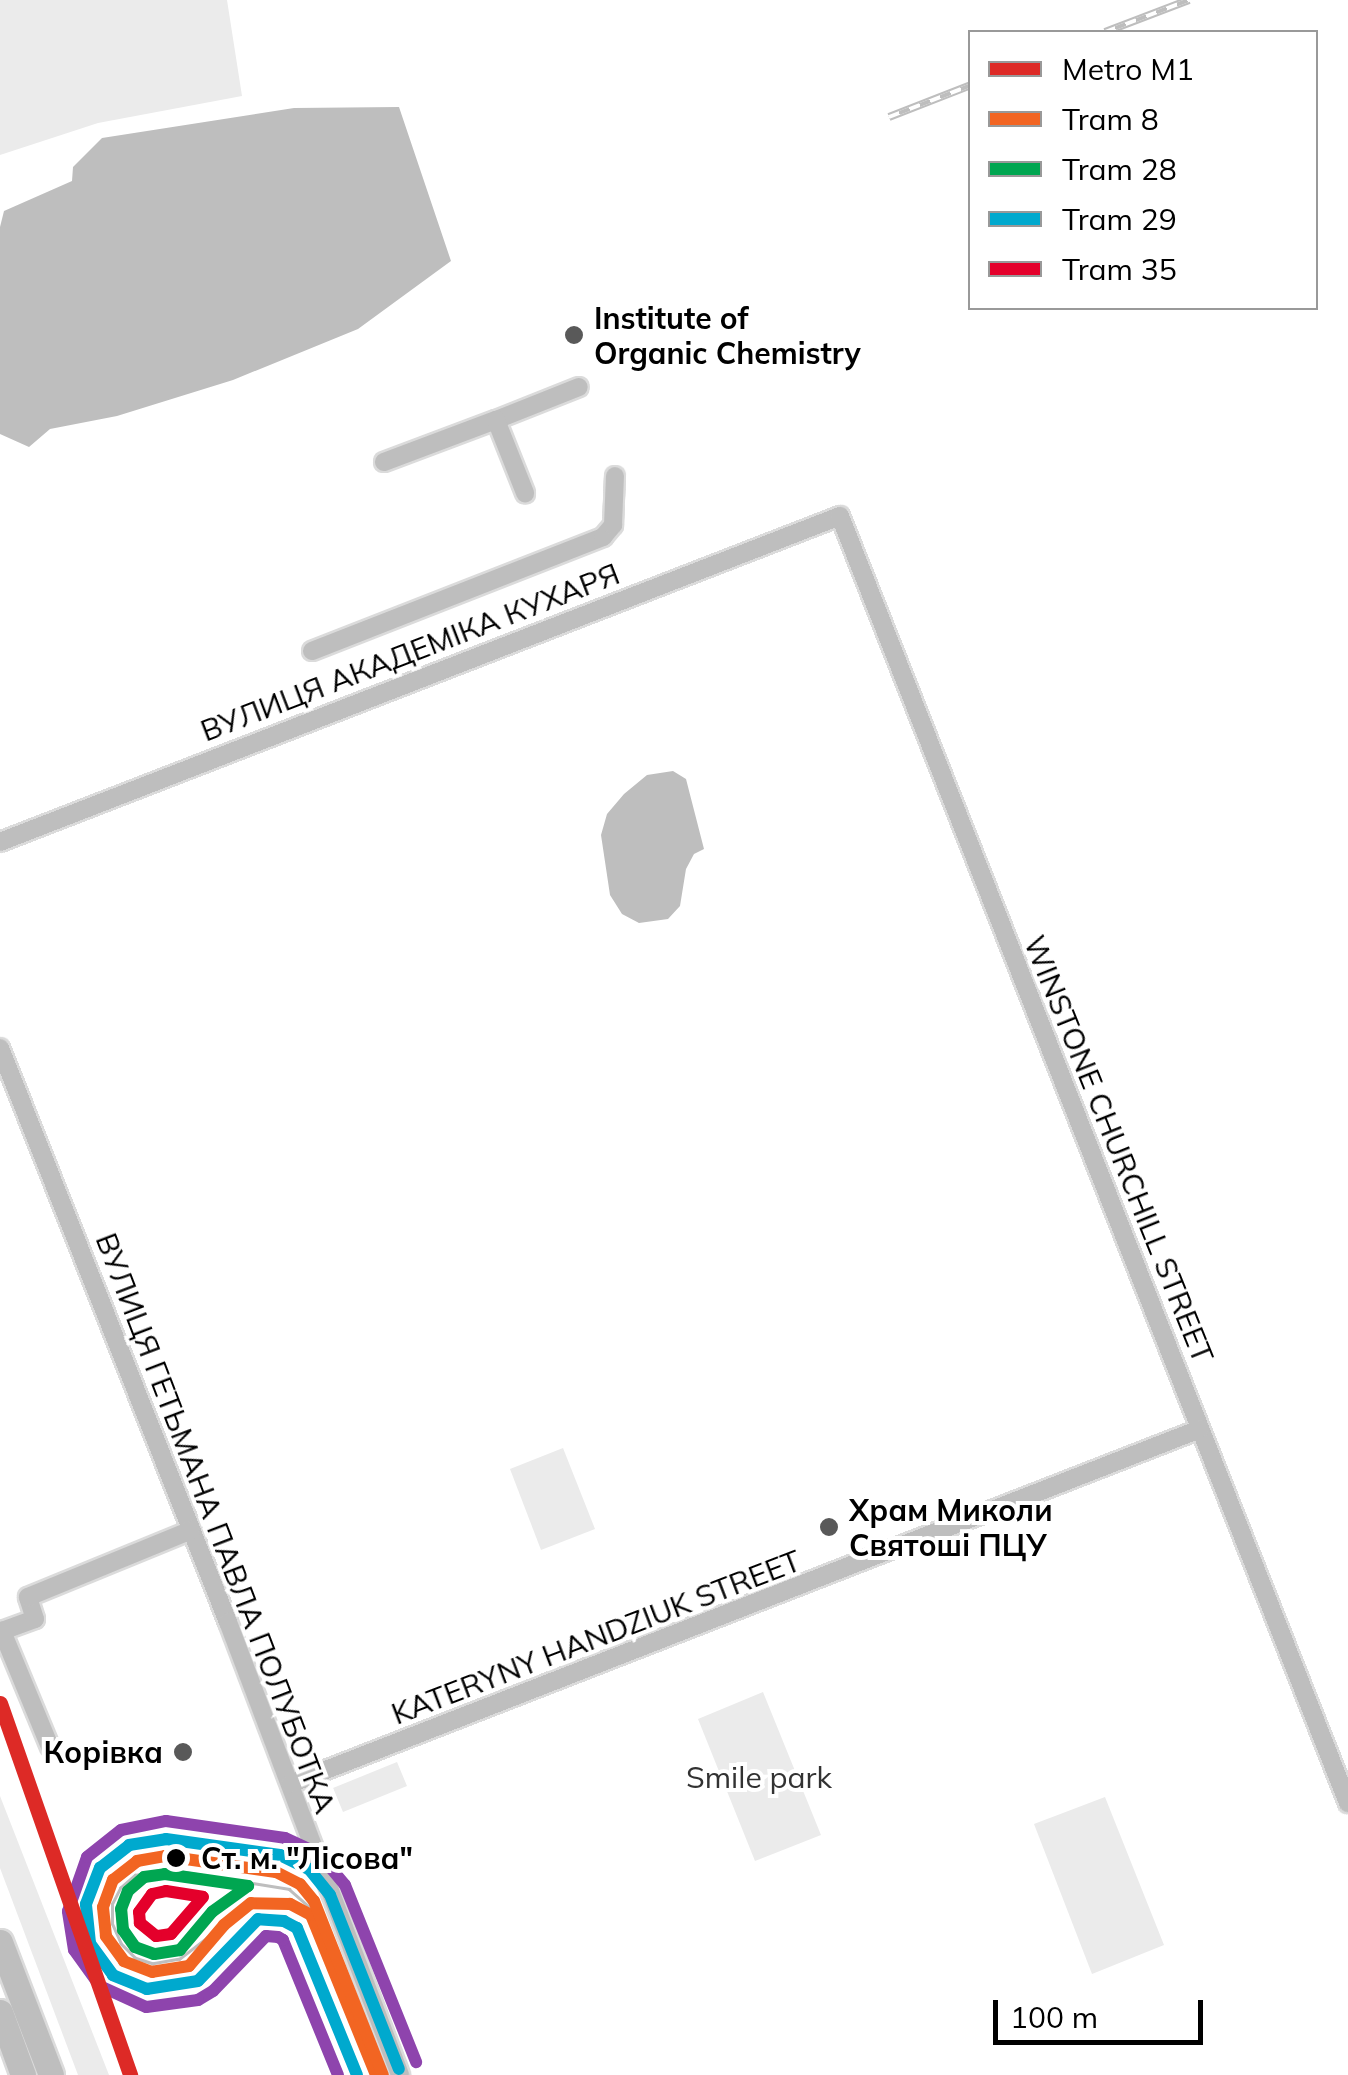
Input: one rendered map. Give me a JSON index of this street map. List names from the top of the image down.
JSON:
{
  "streets": {
    "street": [
      "ВУЛИЦЯ АКАДЕМІКА КУХАРЯ",
      "WINSTONE CHURCHILL STREET",
      "ВУЛИЦЯ ГЕТЬМАНА ПАВЛА ПОЛУБОТКА",
      "KATERYNY HANDZIUK STREET"
    ]
  },
  "crossings": [
    ["ВУЛИЦЯ АКАДЕМІКА КУХАРЯ", "WINSTONE CHURCHILL STREET"],
    ["WINSTONE CHURCHILL STREET", "KATERYNY HANDZIUK STREET"],
    ["ВУЛИЦЯ ГЕТЬМАНА ПАВЛА ПОЛУБОТКА", "KATERYNY HANDZIUK STREET"]
  ],
  "parks": ["Smile park"],
  "places": [
    "Institute of Organic Chemistry",
    "Храм Миколи Святоші ПЦУ",
    "Корівка",
    "Ст. м. \"Лісова\""
  ],
  "lines": [
    "metro line M1",
    "tram line 29",
    "tram line 8",
    "tram line 28",
    "tram line 35"
  ],
  "legend": [
    "Metro M1",
    "Tram 8",
    "Tram 28",
    "Tram 29",
    "Tram 35"
  ],
  "scale_bar": "100 m"
}
